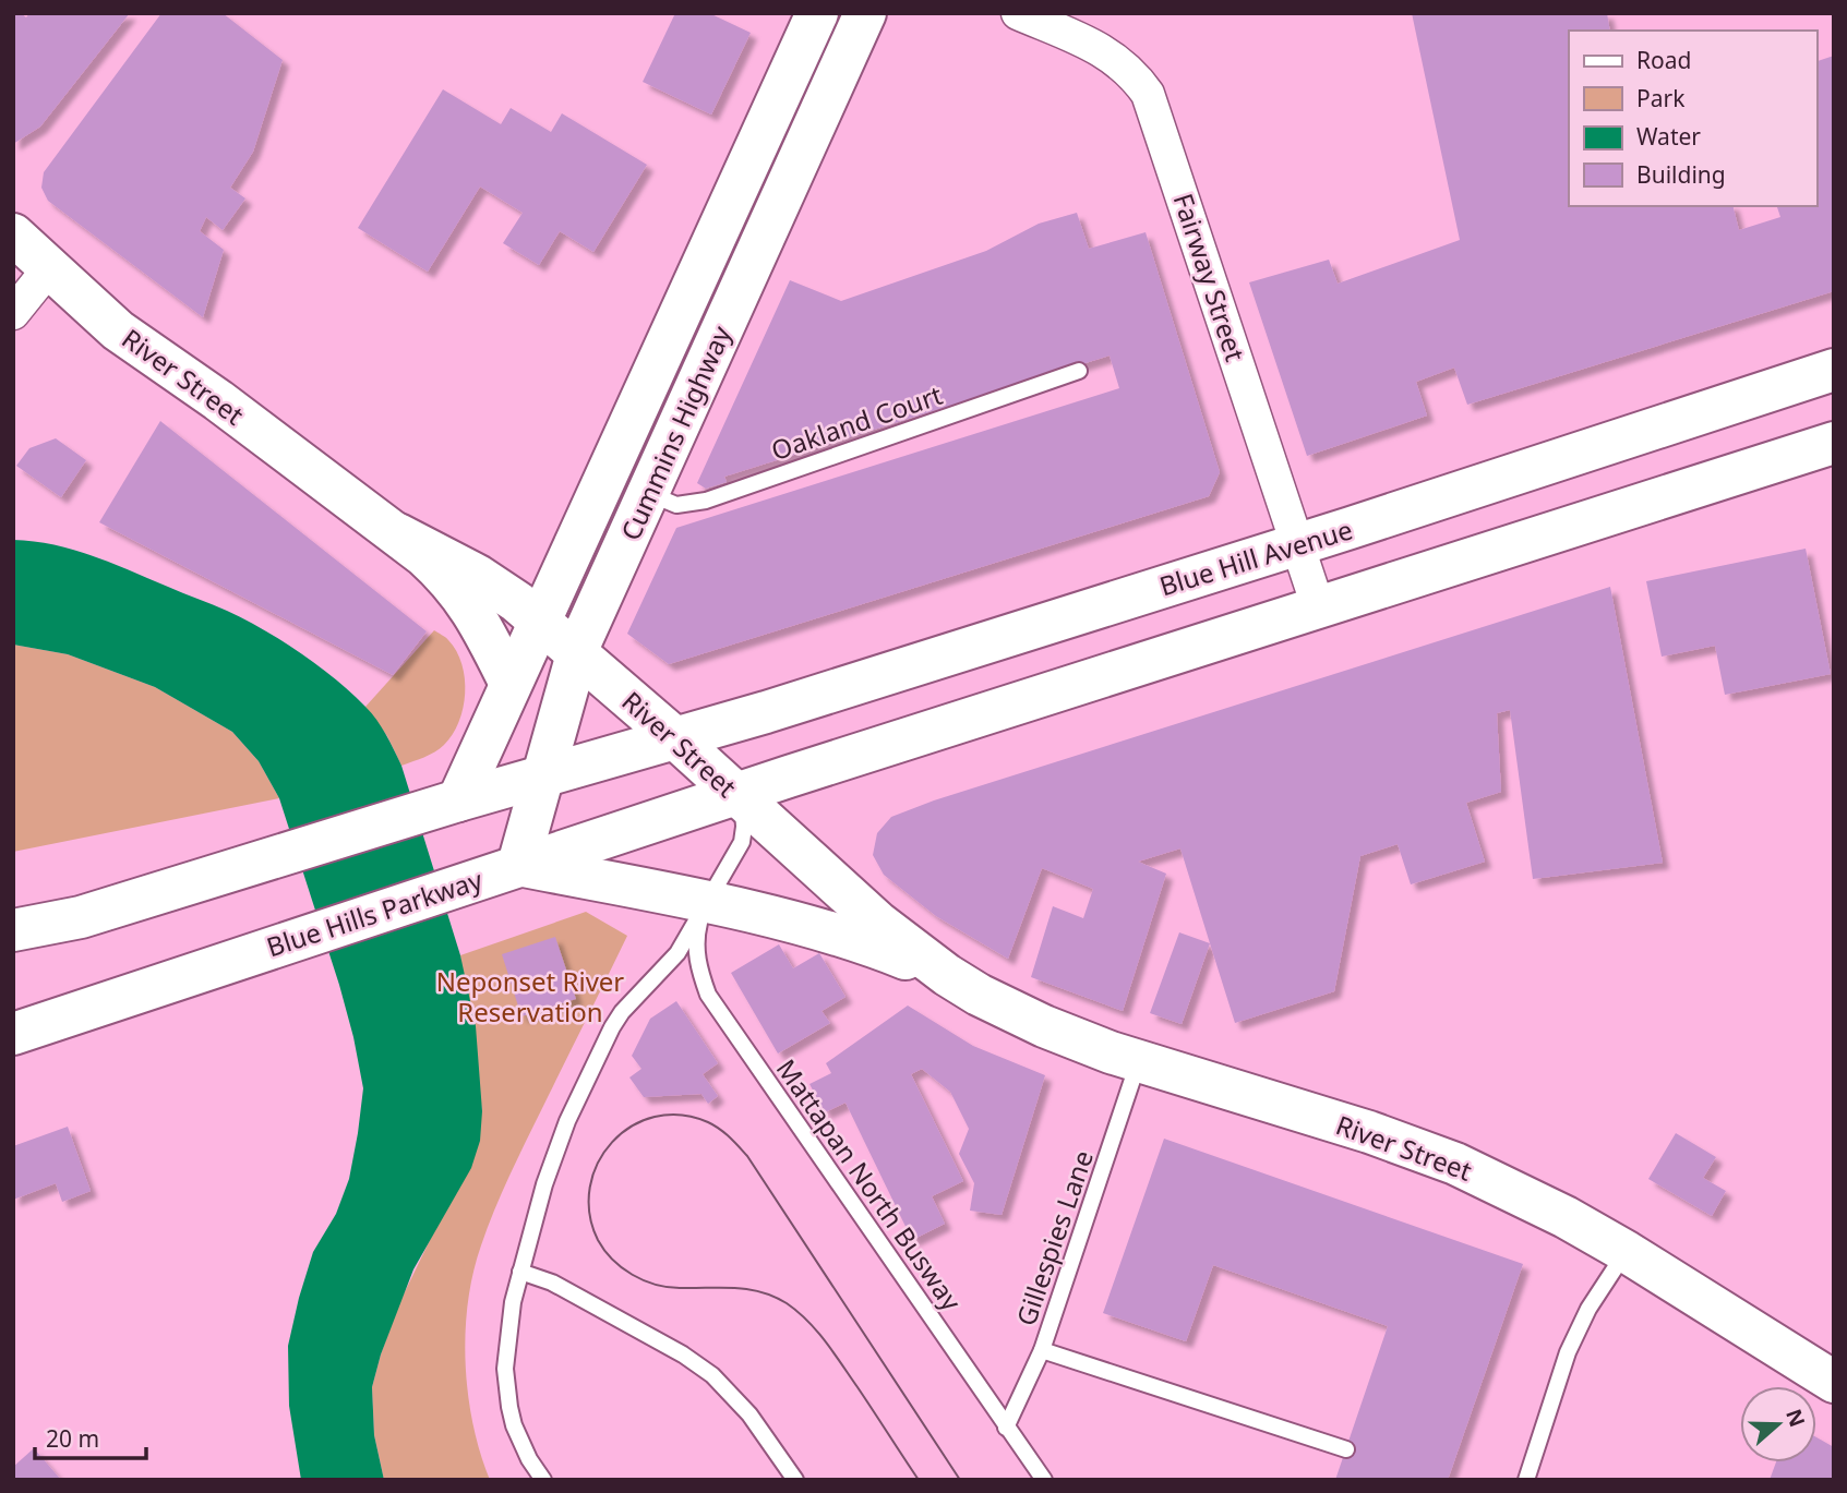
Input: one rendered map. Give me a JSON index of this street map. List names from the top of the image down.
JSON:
{
  "streets": {
    "main road": [
      "River Street",
      "Cummins Highway",
      "Blue Hill Avenue",
      "Blue Hills Parkway"
    ],
    "street": ["Fairway Street"],
    "lane": ["Oakland Court", "Mattapan North Busway", "Gillespies Lane"]
  },
  "crossings": [
    ["Fairway Street", "Blue Hill Avenue"],
    ["River Street", "Cummins Highway"],
    ["River Street", "Blue Hill Avenue"],
    ["River Street", "Blue Hills Parkway"],
    ["River Street", "Mattapan North Busway"],
    ["River Street", "Gillespies Lane"],
    ["Oakland Court", "Cummins Highway"],
    ["Cummins Highway", "Blue Hills Parkway"],
    ["Mattapan North Busway", "Gillespies Lane"]
  ],
  "parks": ["Neponset River Reservation"],
  "legend": [
    "Road",
    "Park",
    "Water",
    "Building"
  ],
  "scale_bar": "20 m",
  "north": "right"
}
